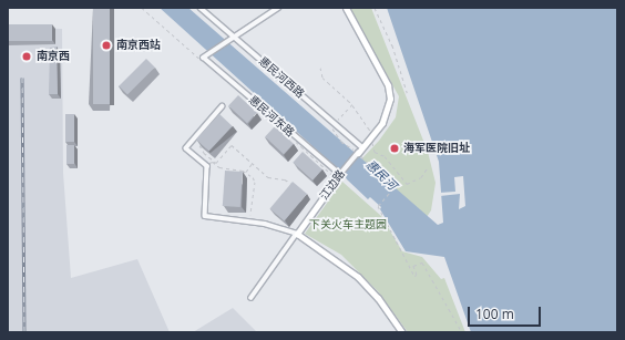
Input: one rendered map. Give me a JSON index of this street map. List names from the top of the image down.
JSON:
{
  "streets": {
    "street": ["惠民河西路", "惠民河东路", "江边路"]
  },
  "crossings": [
    ["惠民河西路", "惠民河东路"],
    ["惠民河西路", "江边路"],
    ["惠民河东路", "江边路"]
  ],
  "water": ["惠民河"],
  "parks": ["下关火车主题园"],
  "places": ["南京西站", "南京西", "海军医院旧址"],
  "scale_bar": "100 m"
}
